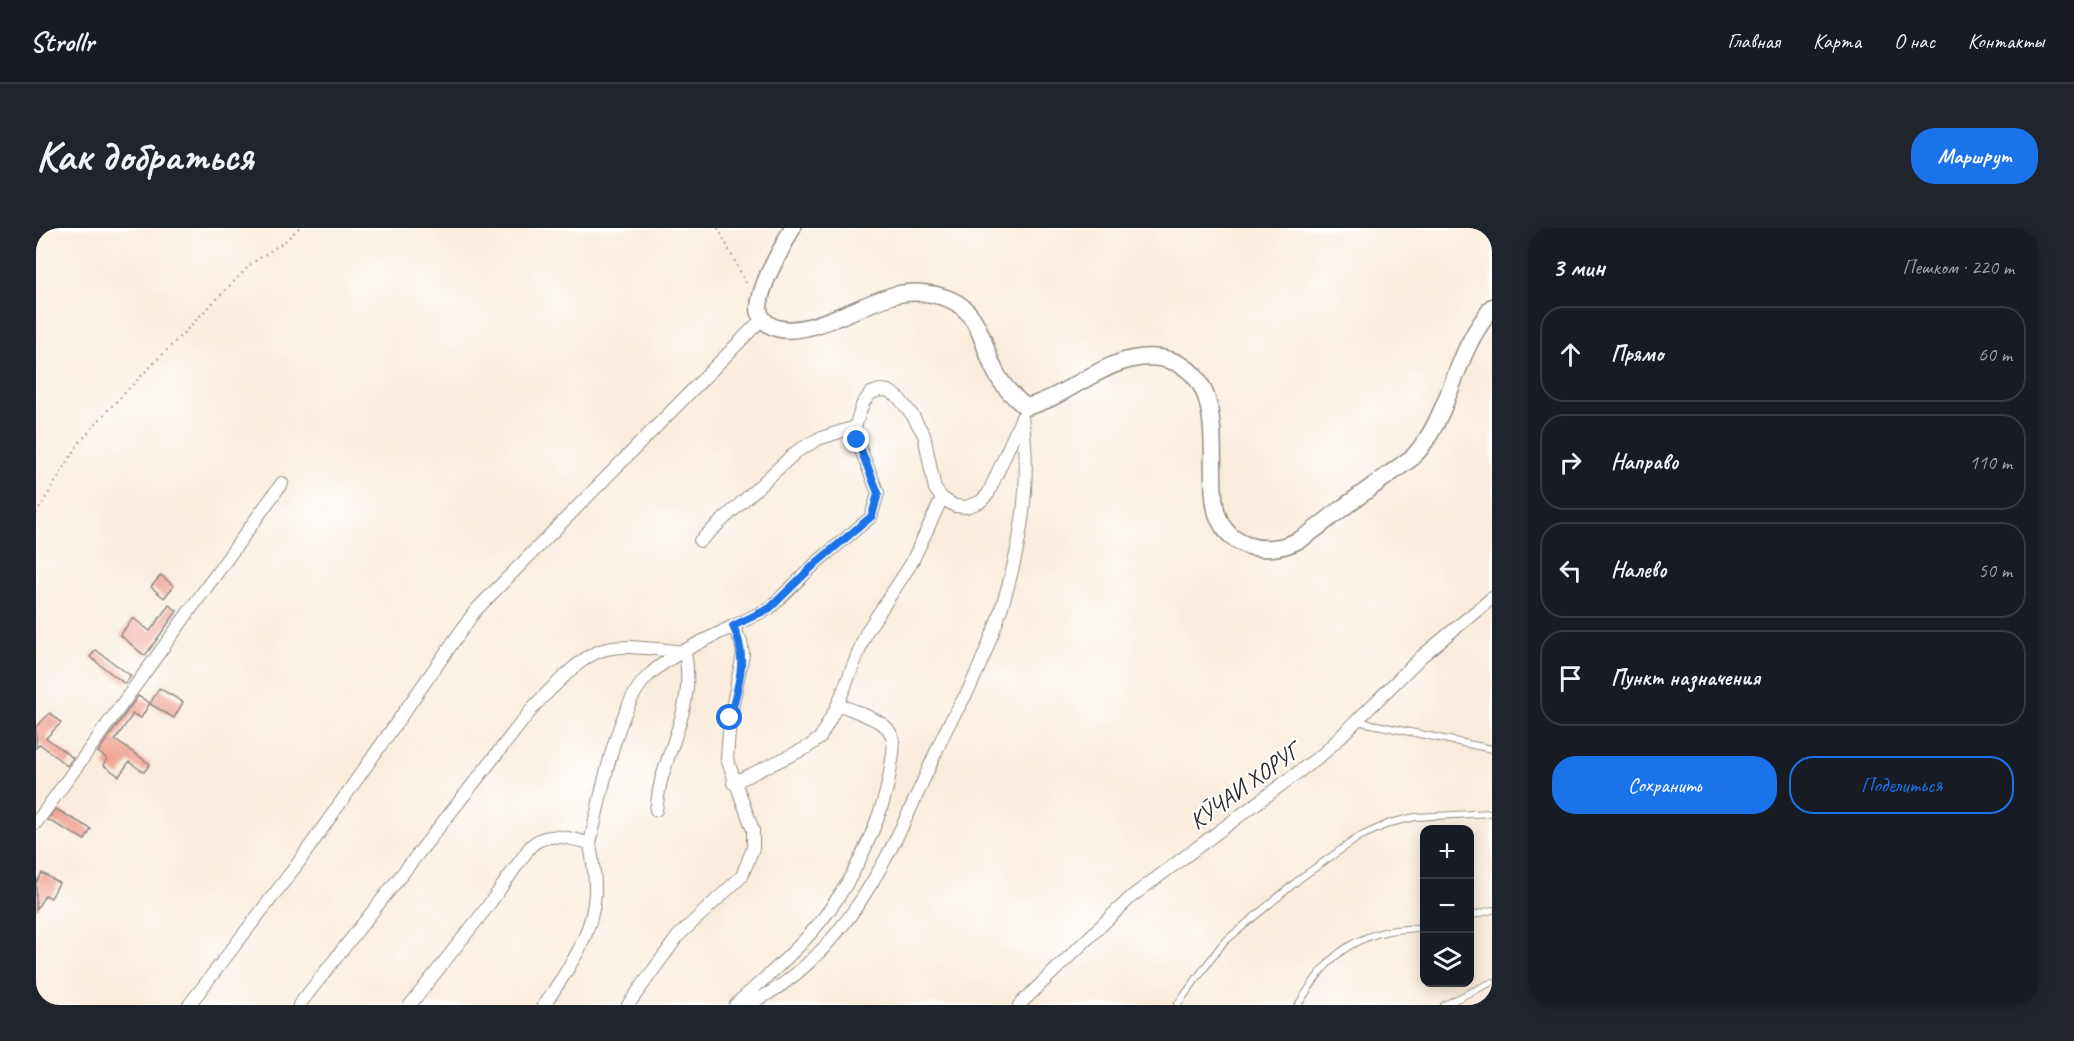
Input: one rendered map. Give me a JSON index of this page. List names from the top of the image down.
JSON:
{
  "streets": {
    "street": ["КӮЧАИ ХОРУГ"]
  },
  "page": {
    "header": "Strollr",
    "nav": [
      "Главная",
      "Карта",
      "О нас",
      "Контакты"
    ],
    "buttons": [
      "Маршрут",
      ["Сохранить", "Поделиться"]
    ],
    "title": "Как добраться",
    "heading": ["3 мин", "Пешком · 220 m"],
    "list": [
      ["Прямо", "60 m"],
      ["Направо", "110 m"],
      ["Налево", "50 m"],
      "Пункт назначения"
    ],
    "map_buttons": ["+", "−"]
  }
}
